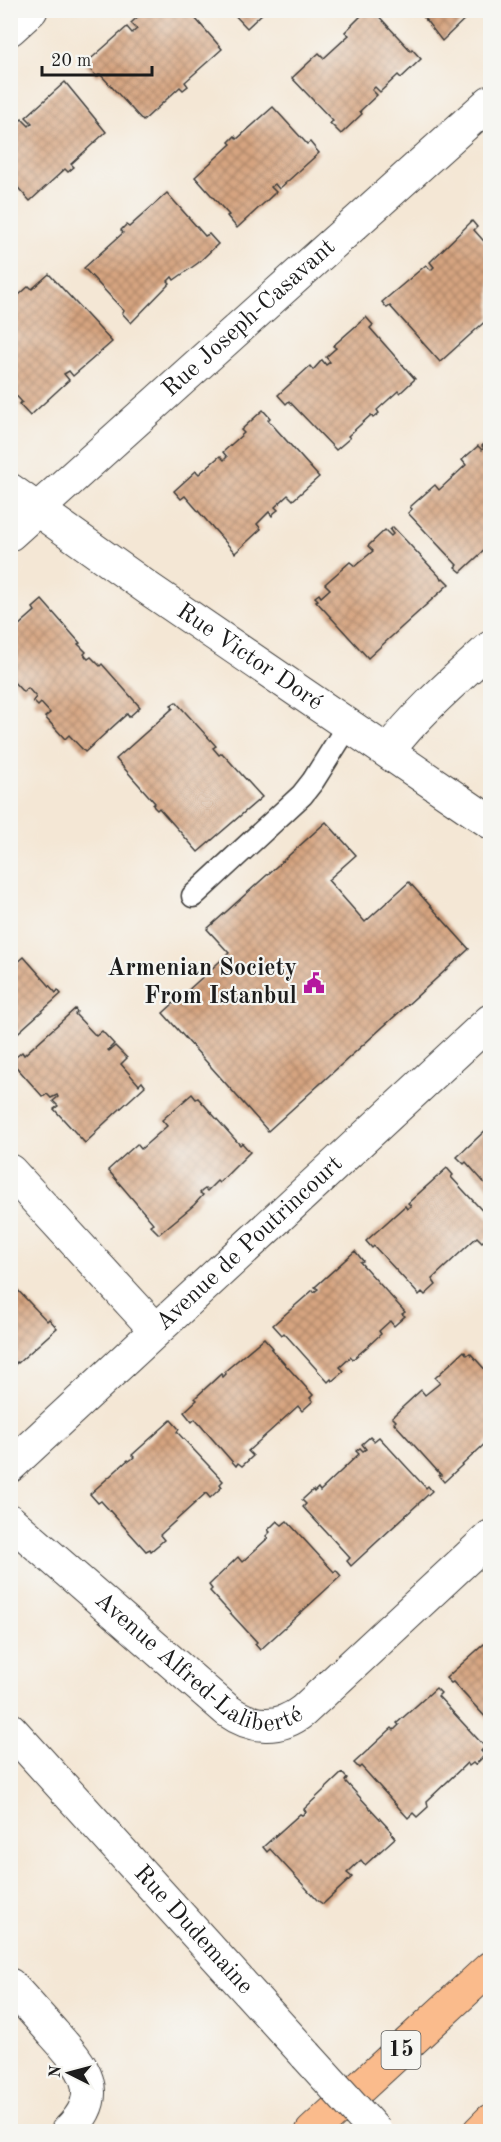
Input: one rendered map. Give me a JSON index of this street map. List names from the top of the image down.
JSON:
{
  "streets": {
    "highway": ["15"],
    "street": [
      "Rue Joseph-Casavant",
      "Rue Victor Doré",
      "Avenue de Poutrincourt",
      "Avenue Alfred-Laliberté",
      "Rue Dudemaine"
    ]
  },
  "crossings": [
    ["Rue Joseph-Casavant", "Rue Victor Doré"]
  ],
  "places": {
    "public building": ["Armenian Society From Istanbul"]
  },
  "scale_bar": "20 m",
  "north": "left"
}
